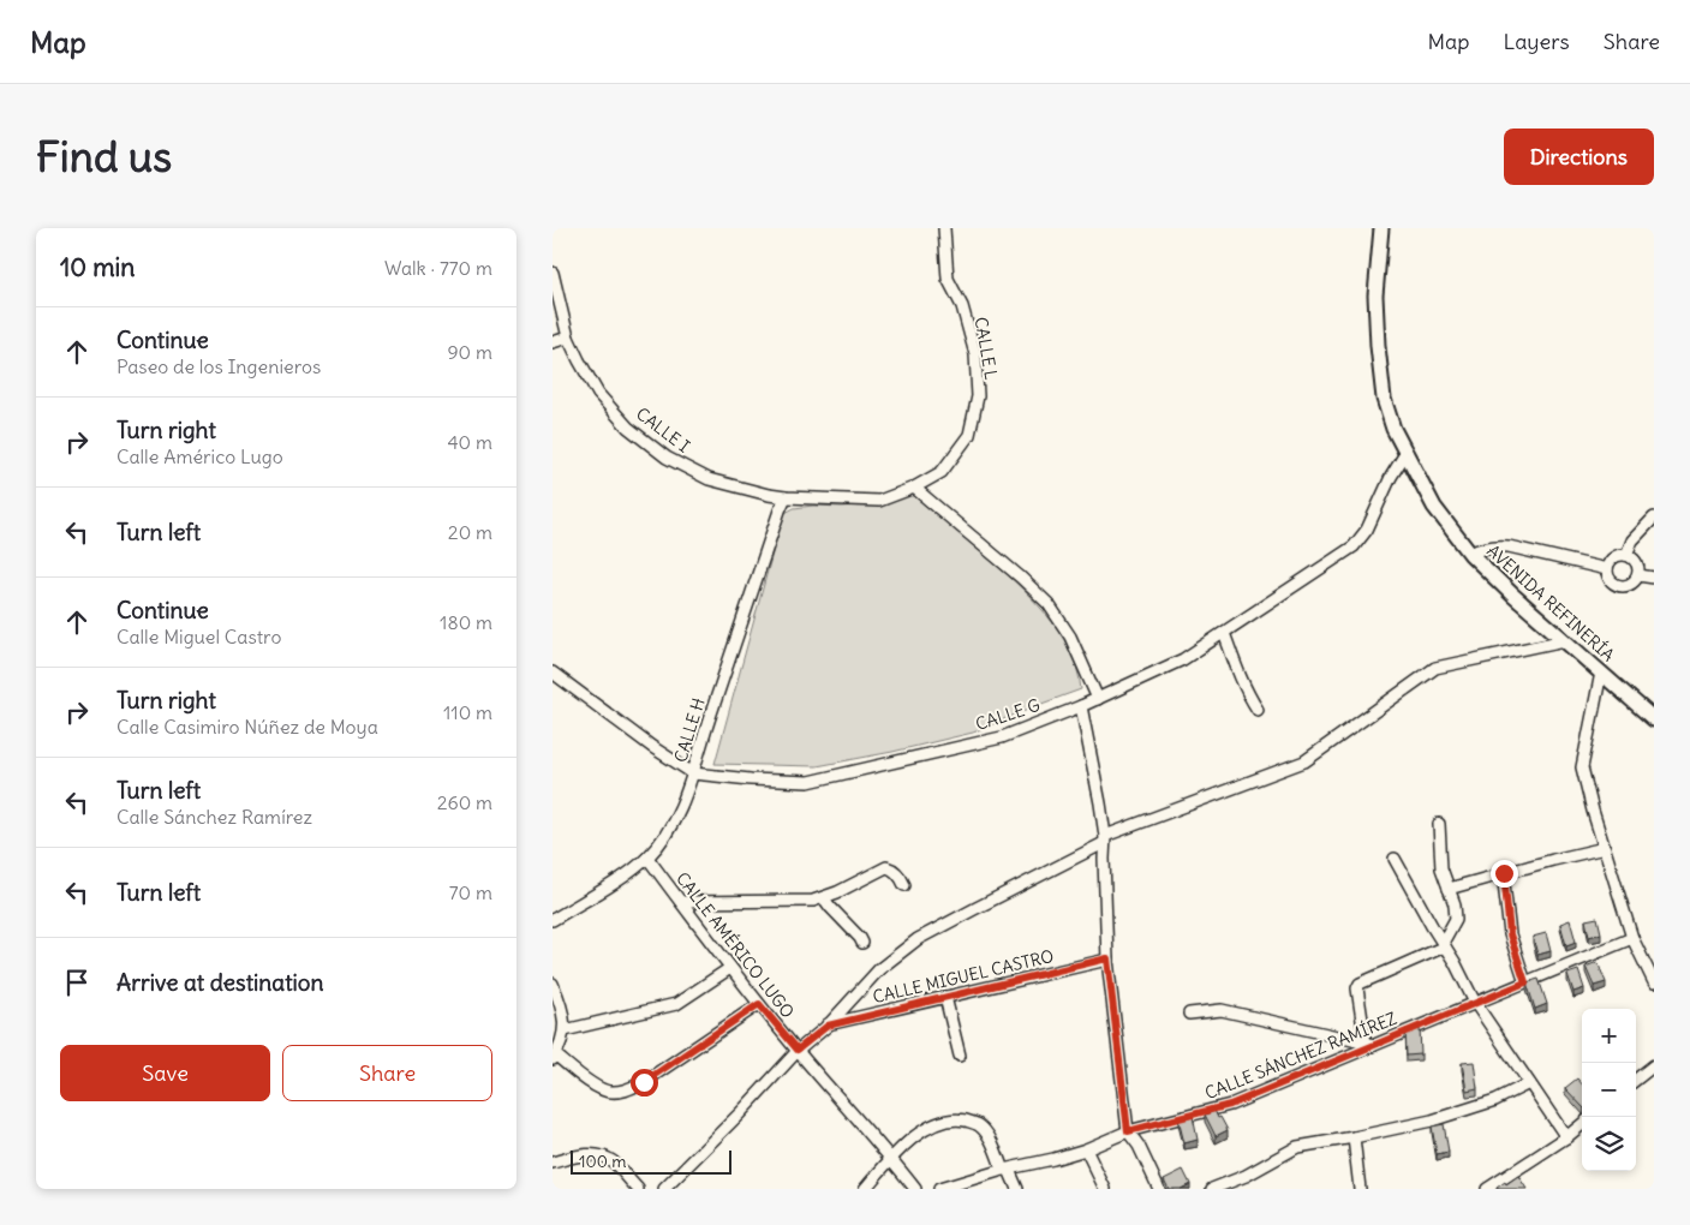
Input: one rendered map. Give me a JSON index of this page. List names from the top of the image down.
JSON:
{
  "streets": {
    "main road": ["AVENIDA REFINERÍA"],
    "street": [
      "CALLE L",
      "CALLE I",
      "CALLE G",
      "CALLE H",
      "CALLE AMÉRICO LUGO",
      "CALLE MIGUEL CASTRO",
      "CALLE SÁNCHEZ RAMÍREZ"
    ]
  },
  "crossings": [
    ["CALLE L", "CALLE I"],
    ["CALLE I", "CALLE H"],
    ["AVENIDA REFINERÍA", "CALLE G"],
    ["CALLE G", "CALLE H"],
    ["CALLE H", "CALLE AMÉRICO LUGO"]
  ],
  "scale_bar": "100 m",
  "page": {
    "header": "Map",
    "nav": ["Map", "Layers", "Share"],
    "buttons": [
      "Directions",
      ["Save", "Share"]
    ],
    "title": "Find us",
    "heading": ["10 min", "Walk · 770 m"],
    "list": [
      ["Continue", "Paseo de los Ingenieros", "90 m"],
      ["Turn right", "Calle Américo Lugo", "40 m"],
      ["Turn left", "20 m"],
      ["Continue", "Calle Miguel Castro", "180 m"],
      ["Turn right", "Calle Casimiro Núñez de Moya", "110 m"],
      ["Turn left", "Calle Sánchez Ramírez", "260 m"],
      ["Turn left", "70 m"],
      "Arrive at destination"
    ],
    "map_buttons": ["+", "−"],
    "scale": "100 m"
  }
}
